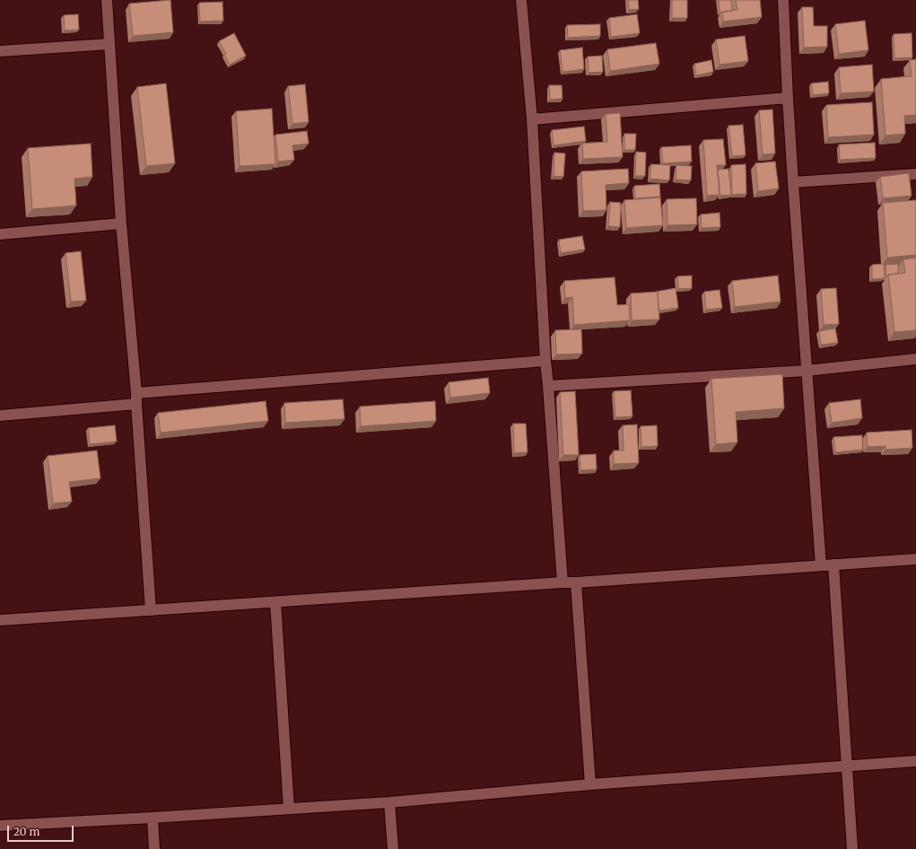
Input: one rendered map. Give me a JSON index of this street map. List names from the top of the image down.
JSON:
{
  "scale_bar": "20 m"
}
